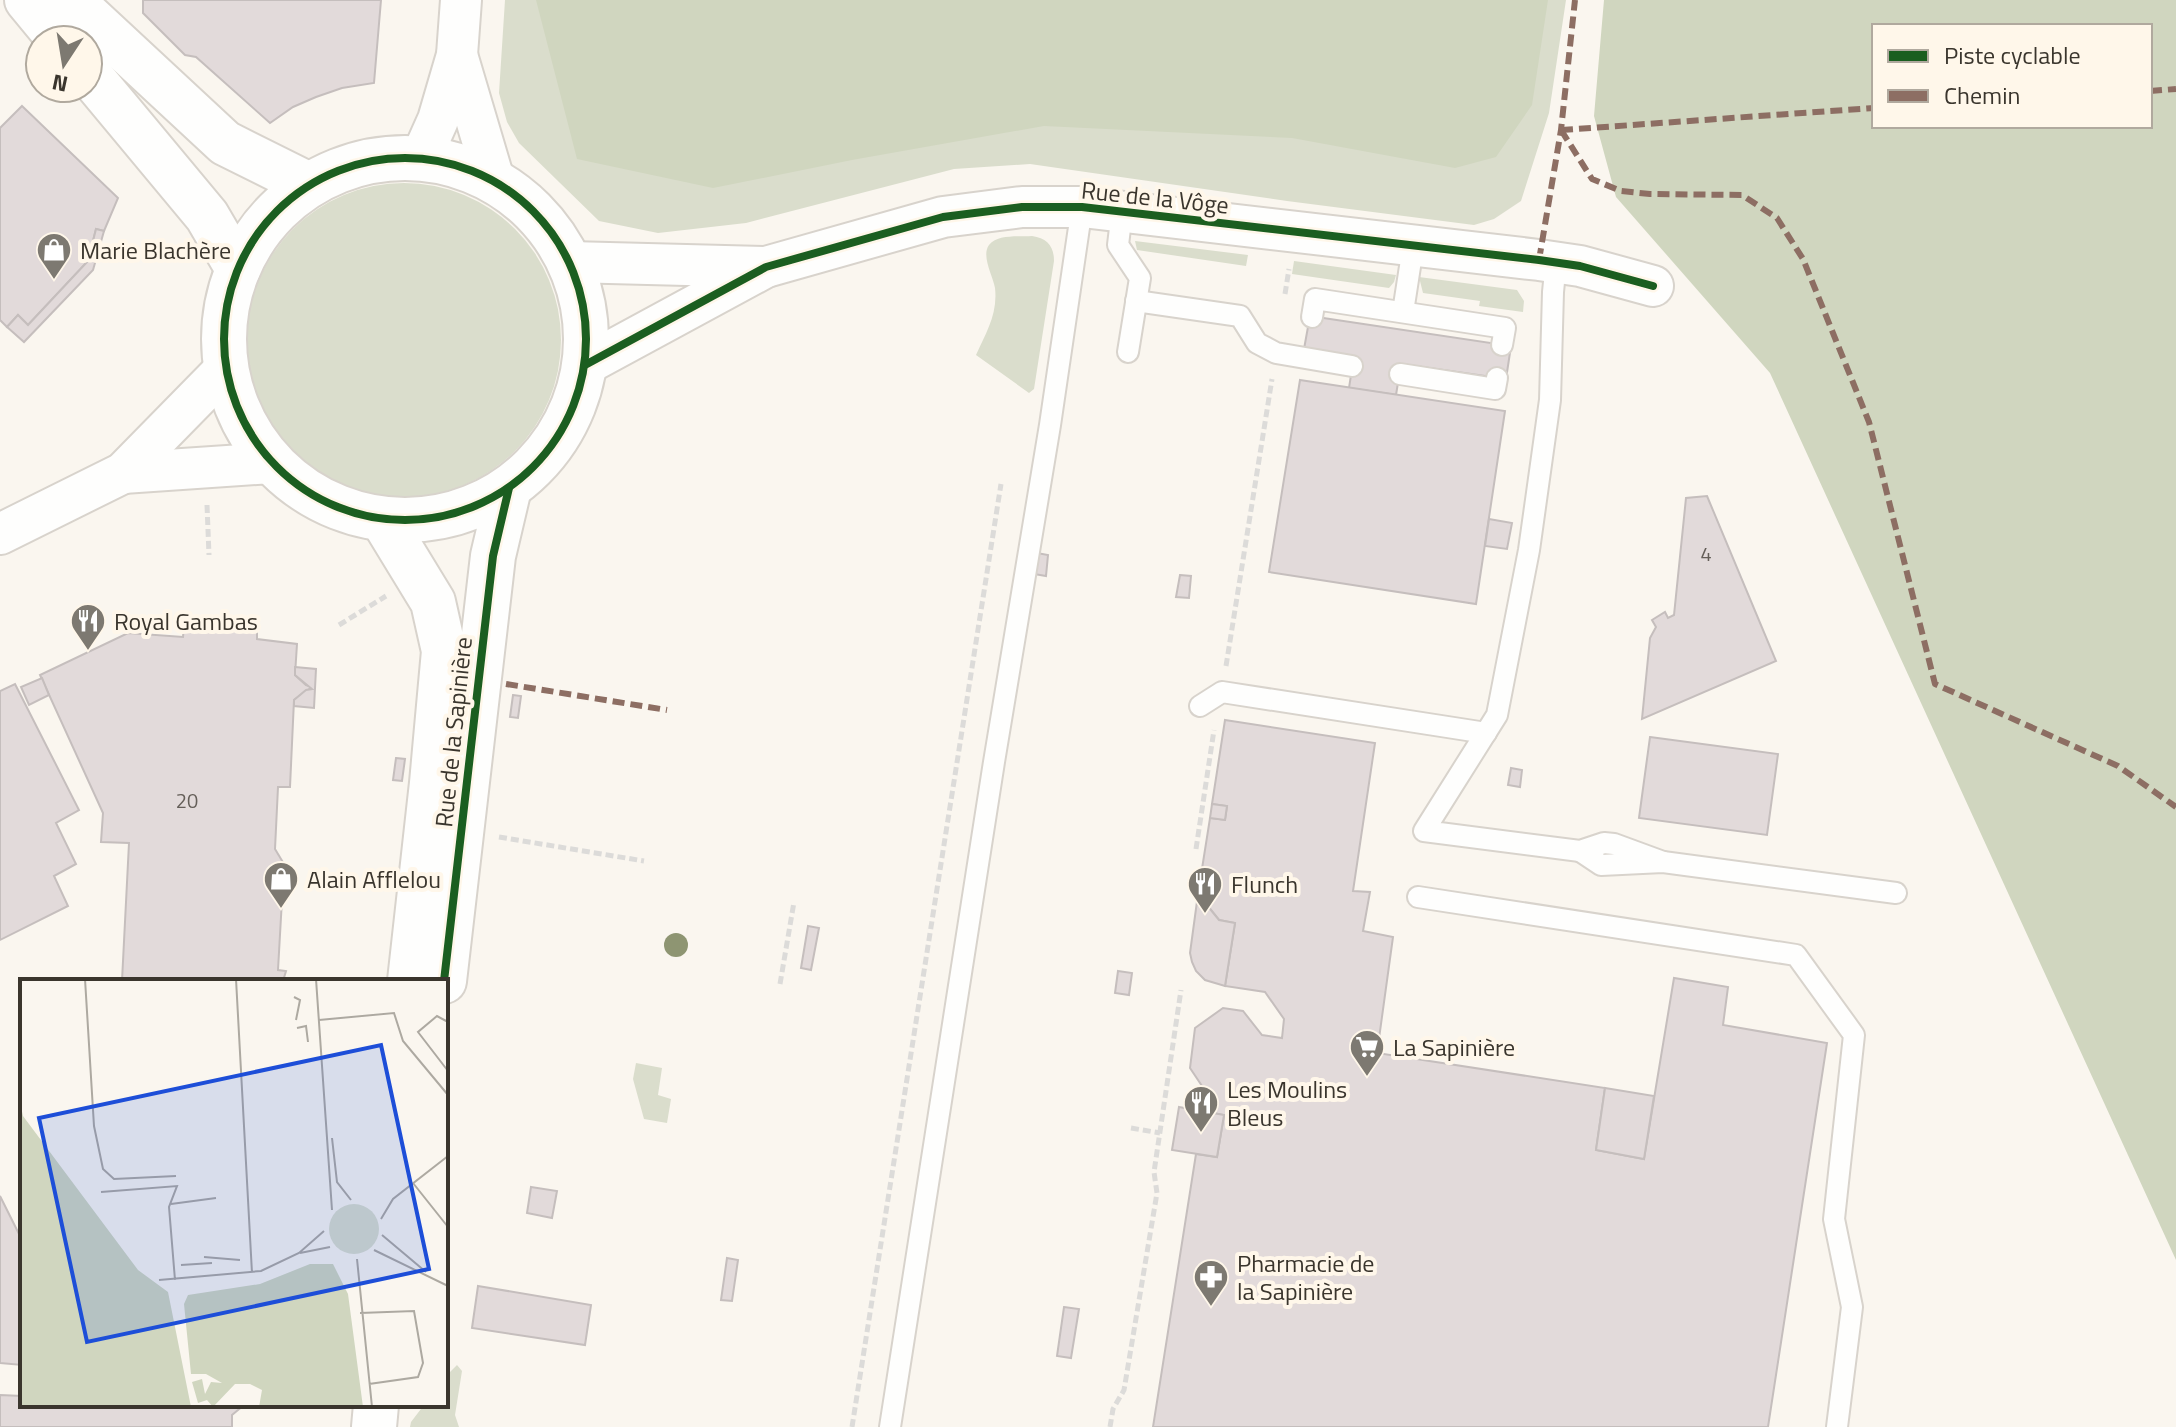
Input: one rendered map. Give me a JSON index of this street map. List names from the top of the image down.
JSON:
{
  "streets": {
    "street": ["Rue de la Vôge", "Rue de la Sapinière"]
  },
  "places": {
    "shop": ["Marie Blachère", "Alain Afflelou"],
    "restaurant": ["Royal Gambas", "Flunch", "Les Moulins Bleus"],
    "supermarket": ["La Sapinière"],
    "pharmacy": ["Pharmacie de la Sapinière"]
  },
  "house_numbers": ["4", "20"],
  "legend": ["Piste cyclable", "Chemin"],
  "north": "bottom"
}
